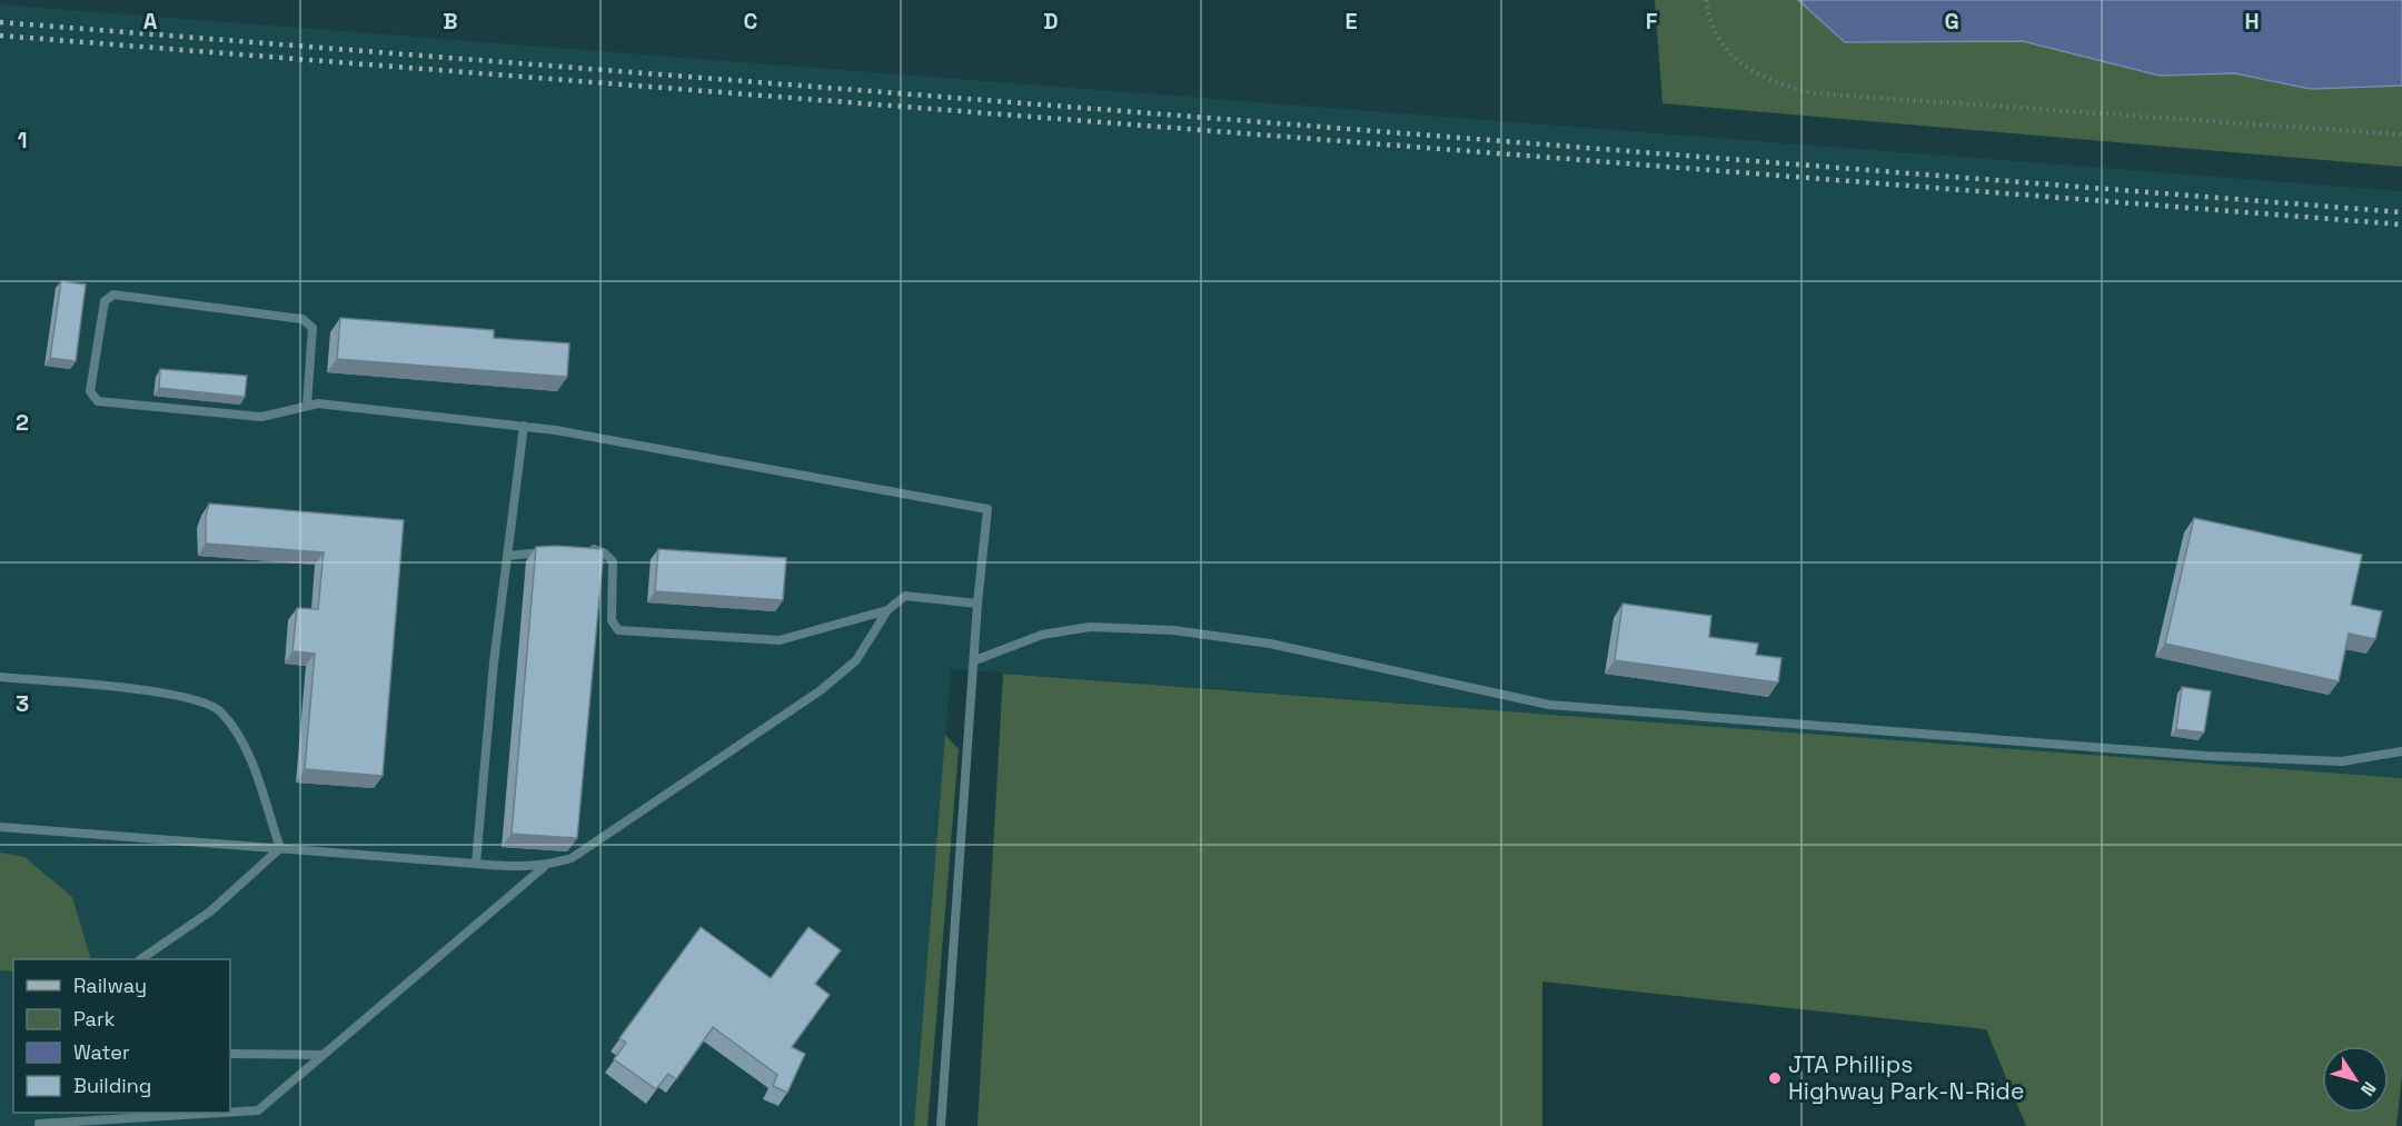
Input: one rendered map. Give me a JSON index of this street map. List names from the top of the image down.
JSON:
{
  "places": ["JTA Phillips Highway Park-N-Ride"],
  "legend": [
    "Railway",
    "Park",
    "Water",
    "Building"
  ],
  "north": "bottom right",
  "grid": {
    "columns": [
      "A",
      "B",
      "C",
      "D",
      "E",
      "F",
      "G",
      "H"
    ],
    "rows": ["1", "2", "3"]
  }
}
